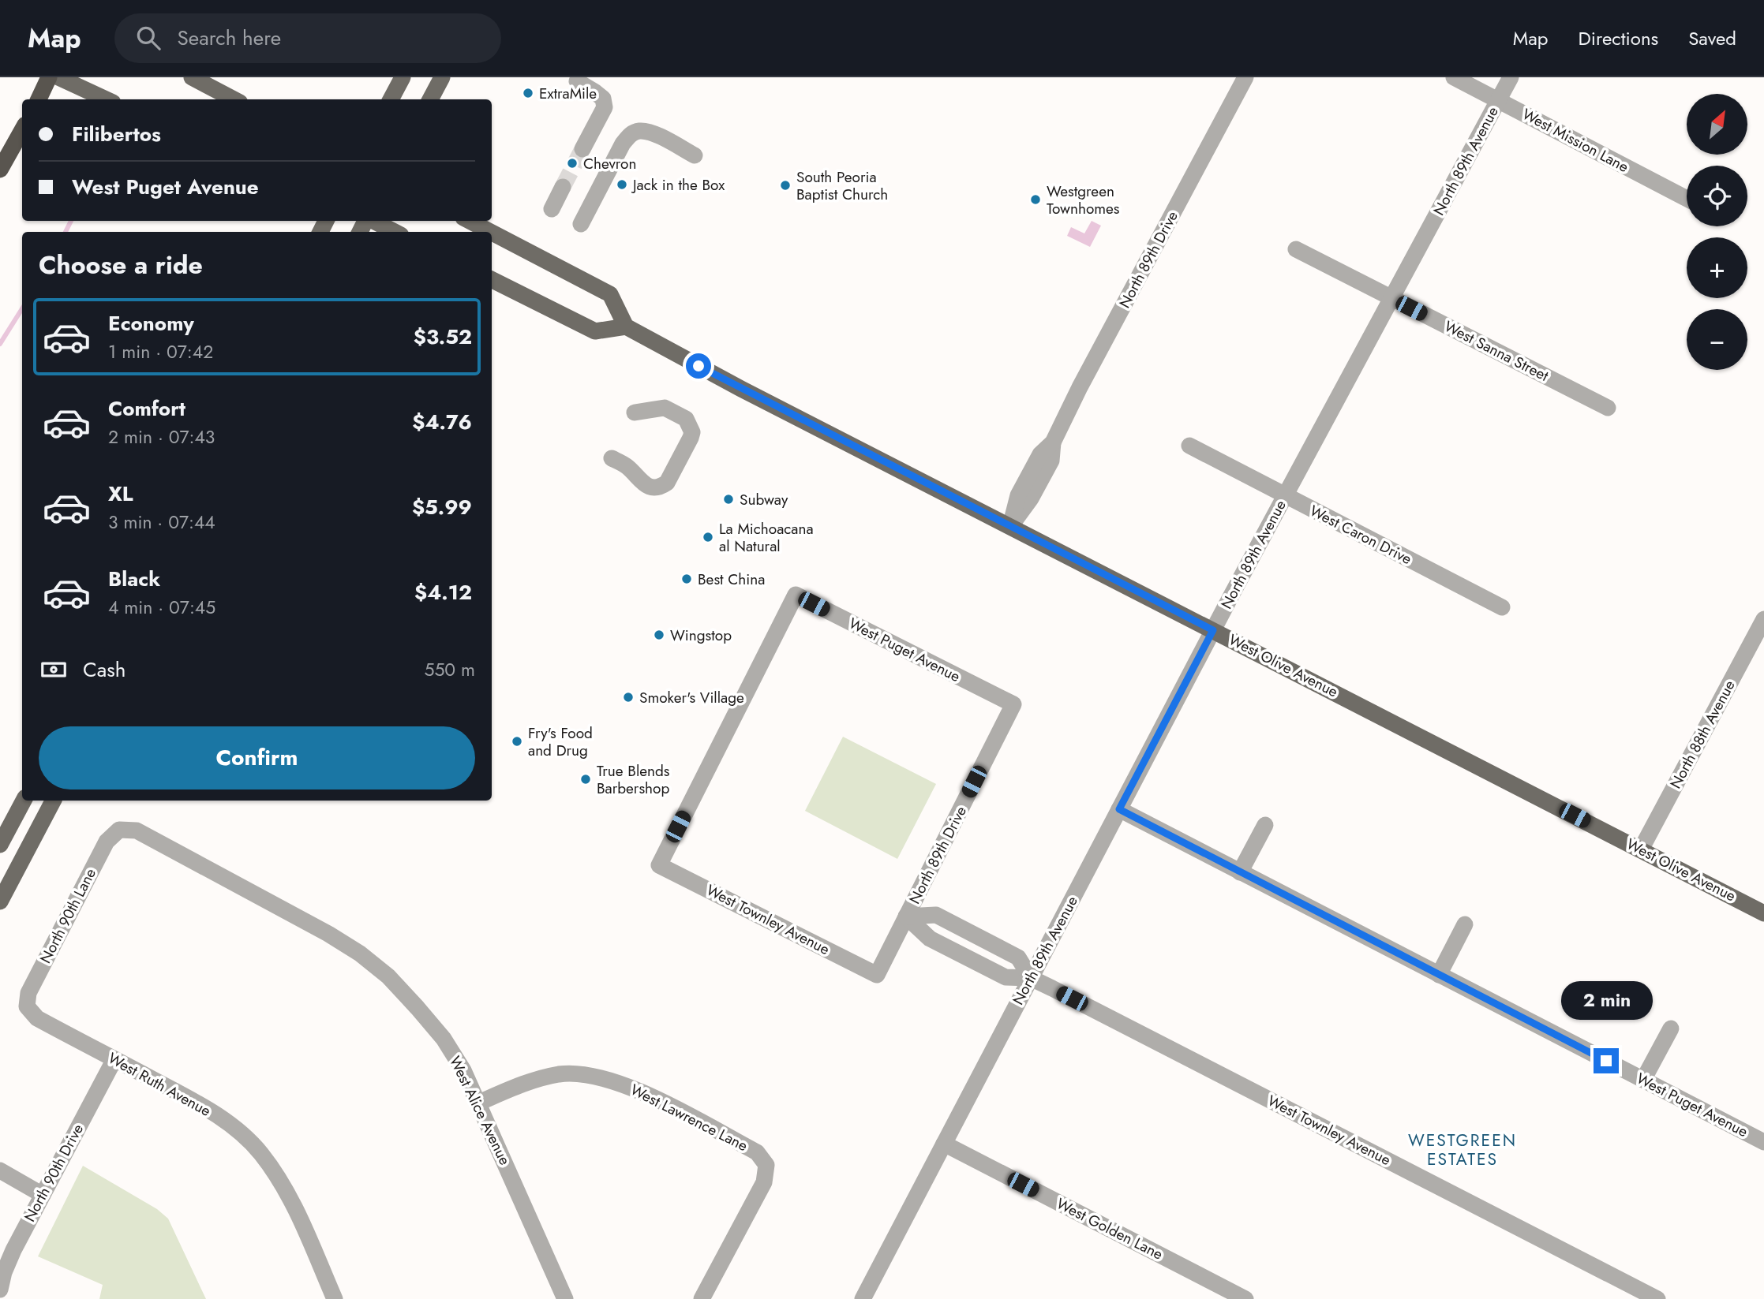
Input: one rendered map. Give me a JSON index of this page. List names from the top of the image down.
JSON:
{
  "streets": {
    "main road": ["West Olive Avenue"],
    "street": [
      "West Mission Lane",
      "North 89th Avenue",
      "North 89th Drive",
      "West Sanna Street",
      "West Caron Drive",
      "West Puget Avenue",
      "North 88th Avenue",
      "North 90th Lane",
      "West Townley Avenue",
      "West Ruth Avenue",
      "West Alice Avenue",
      "West Lawrence Lane",
      "North 90th Drive",
      "West Golden Lane"
    ]
  },
  "crossings": [
    ["West Mission Lane", "North 89th Avenue"],
    ["North 89th Avenue", "West Sanna Street"],
    ["North 89th Avenue", "West Caron Drive"],
    ["North 89th Avenue", "West Puget Avenue"],
    ["North 89th Avenue", "West Olive Avenue"],
    ["North 89th Avenue", "West Townley Avenue"],
    ["North 89th Avenue", "West Golden Lane"],
    ["North 89th Drive", "West Puget Avenue"],
    ["North 89th Drive", "West Olive Avenue"],
    ["North 89th Drive", "West Townley Avenue"],
    ["West Puget Avenue", "West Townley Avenue"],
    ["West Olive Avenue", "North 88th Avenue"],
    ["North 90th Lane", "West Ruth Avenue"],
    ["North 90th Lane", "West Alice Avenue"],
    ["West Ruth Avenue", "North 90th Drive"],
    ["West Alice Avenue", "West Lawrence Lane"]
  ],
  "districts": ["WESTGREEN ESTATES"],
  "places": [
    "ExtraMile",
    "Chevron",
    "Jack in the Box",
    "South Peoria Baptist Church",
    "Westgreen Townhomes",
    "Subway",
    "La Michoacana al Natural",
    "Best China",
    "Wingstop",
    "Smoker's Village",
    "Fry's Food and Drug",
    "True Blends Barbershop"
  ],
  "north": "top right",
  "page": {
    "header": "Map",
    "search": "Search here",
    "nav": ["Map", "Directions", "Saved"],
    "map_buttons": ["+", "−"],
    "banner": ["Filibertos", "West Puget Avenue"],
    "heading": "Choose a ride",
    "list": [
      {
        "name": "Economy",
        "note": "1 min · 07:42",
        "value": "$3.52"
      },
      {
        "name": "Comfort",
        "note": "2 min · 07:43",
        "value": "$4.76"
      },
      {
        "name": "XL",
        "note": "3 min · 07:44",
        "value": "$5.99"
      },
      {
        "name": "Black",
        "note": "4 min · 07:45",
        "value": "$4.12"
      }
    ],
    "pay": ["Cash", "550 m"],
    "buttons": "Confirm",
    "bubble": "2 min"
  }
}
